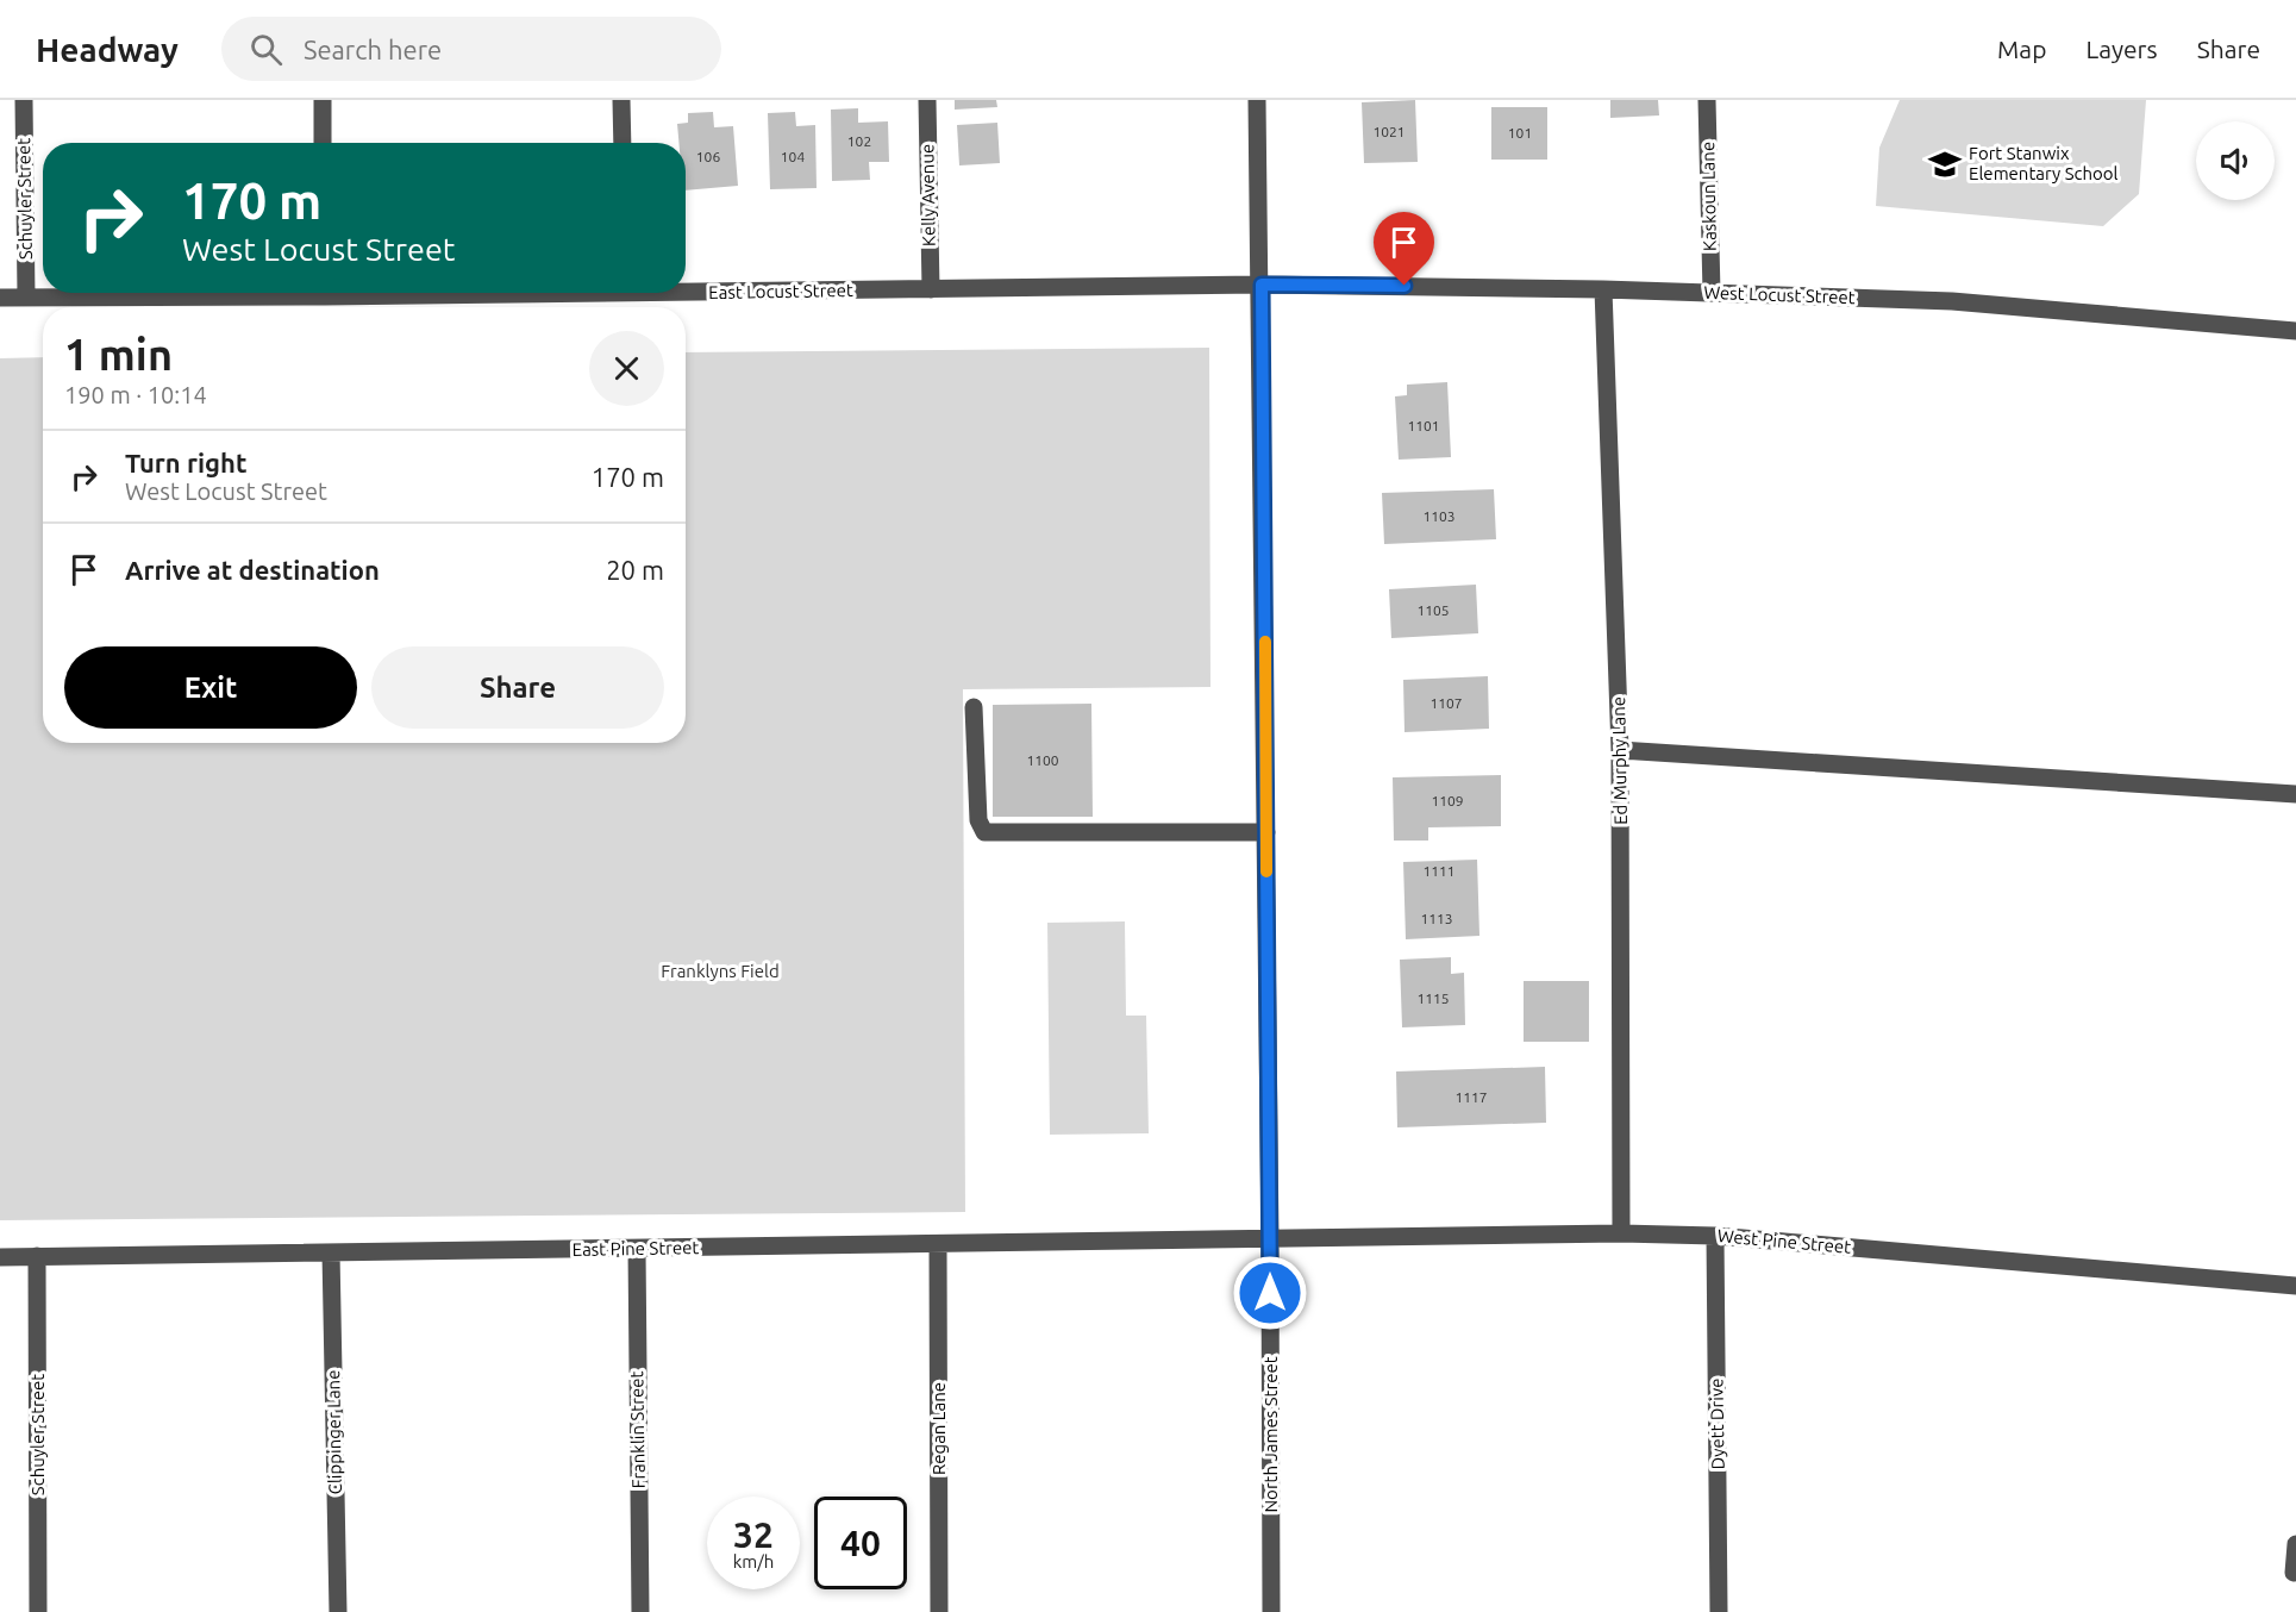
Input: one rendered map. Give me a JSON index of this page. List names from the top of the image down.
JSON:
{
  "streets": {
    "street": [
      "Kelly Avenue",
      "Kaskoun Lane",
      "Schuyler Street",
      "East Locust Street",
      "West Locust Street",
      "Ed Murphy Lane",
      "West Pine Street",
      "East Pine Street",
      "Dyett Drive",
      "Regan Lane",
      "Franklin Street",
      "Clippinger Lane",
      "North James Street"
    ]
  },
  "crossings": [
    ["Kelly Avenue", "East Locust Street"],
    ["Kaskoun Lane", "West Locust Street"],
    ["Schuyler Street", "East Locust Street"],
    ["Schuyler Street", "East Pine Street"],
    ["East Locust Street", "West Locust Street"],
    ["East Locust Street", "North James Street"],
    ["West Locust Street", "Ed Murphy Lane"],
    ["West Locust Street", "North James Street"],
    ["Ed Murphy Lane", "West Pine Street"],
    ["West Pine Street", "East Pine Street"],
    ["West Pine Street", "Dyett Drive"],
    ["West Pine Street", "North James Street"],
    ["East Pine Street", "Regan Lane"],
    ["East Pine Street", "Franklin Street"],
    ["East Pine Street", "Clippinger Lane"],
    ["East Pine Street", "North James Street"]
  ],
  "parks": ["Franklyns Field"],
  "places": {
    "school or university": ["Fort Stanwix Elementary School"]
  },
  "house_numbers": [
    "1021",
    "101",
    "102",
    "106",
    "104",
    "1101",
    "1103",
    "1105",
    "1107",
    "1100",
    "1109",
    "1111",
    "1113",
    "1115",
    "1117"
  ],
  "page": {
    "header": "Headway",
    "search": "Search here",
    "nav": ["Map", "Layers", "Share"],
    "turn": ["170 m", "West Locust Street"],
    "heading": ["1 min", "190 m · 10:14"],
    "list": [
      {
        "name": "Turn right",
        "note": "West Locust Street",
        "value": "170 m"
      },
      {
        "name": "Arrive at destination",
        "value": "20 m"
      }
    ],
    "buttons": ["Exit", "Share"],
    "speed": "32 km/h",
    "limit": "40"
  }
}
